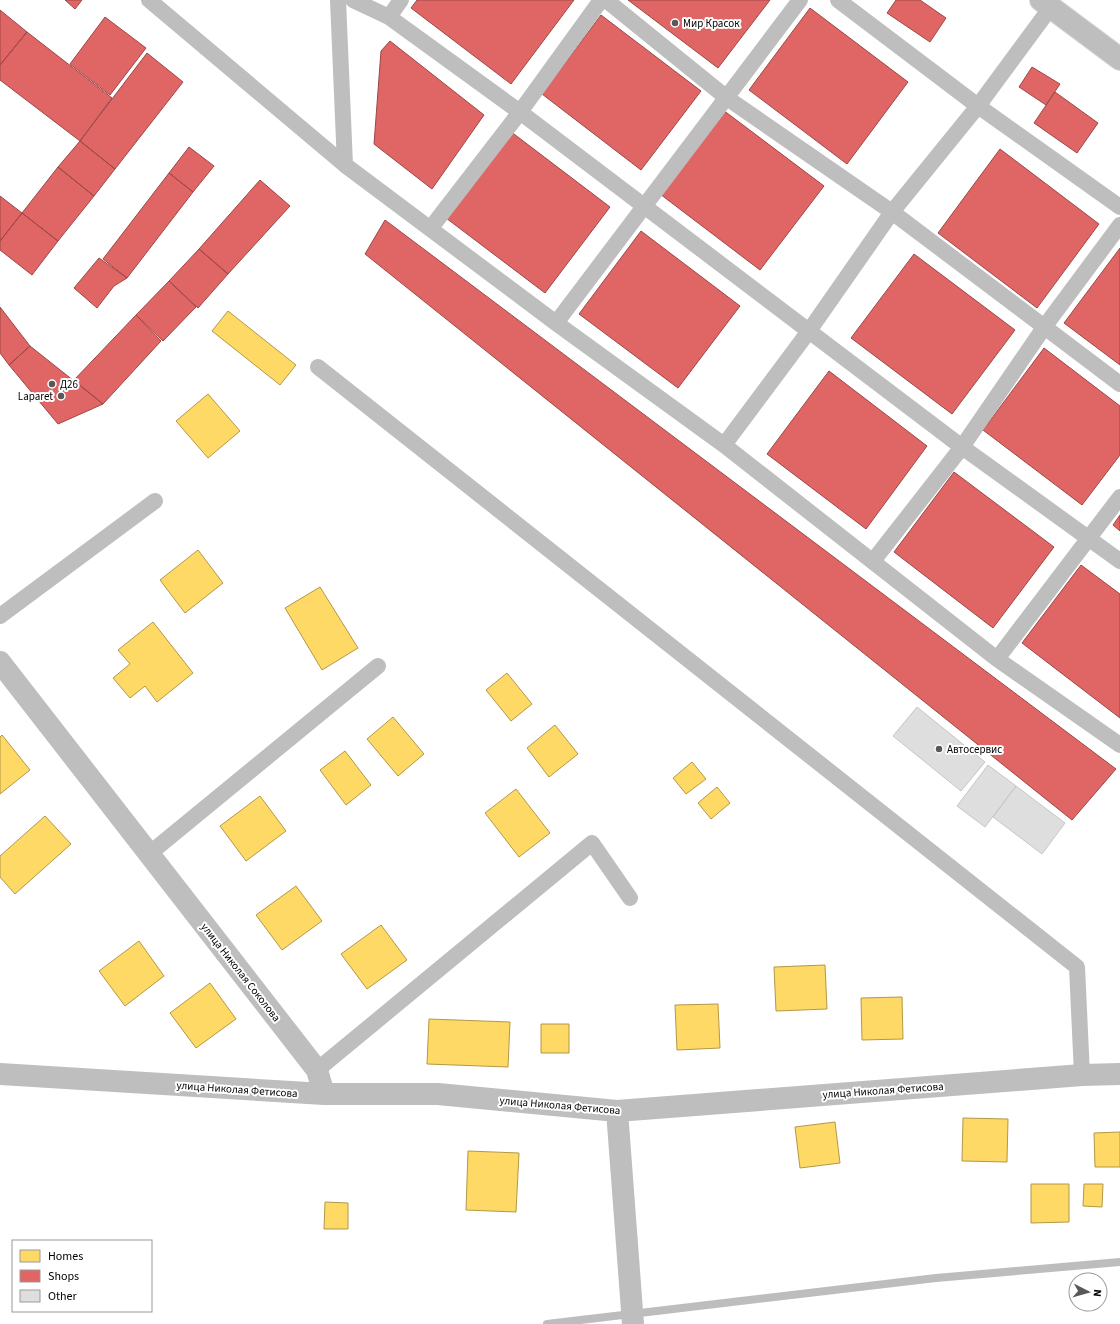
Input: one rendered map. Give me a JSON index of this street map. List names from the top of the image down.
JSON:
{
  "streets": {
    "street": ["улица Николая Соколова", "улица Николая Фетисова"]
  },
  "crossings": [
    ["улица Николая Соколова", "улица Николая Фетисова"]
  ],
  "places": [
    "Мир Красок",
    "Д26",
    "Laparet",
    "Автосервис"
  ],
  "legend": ["Homes", "Shops", "Other"],
  "north": "right"
}
